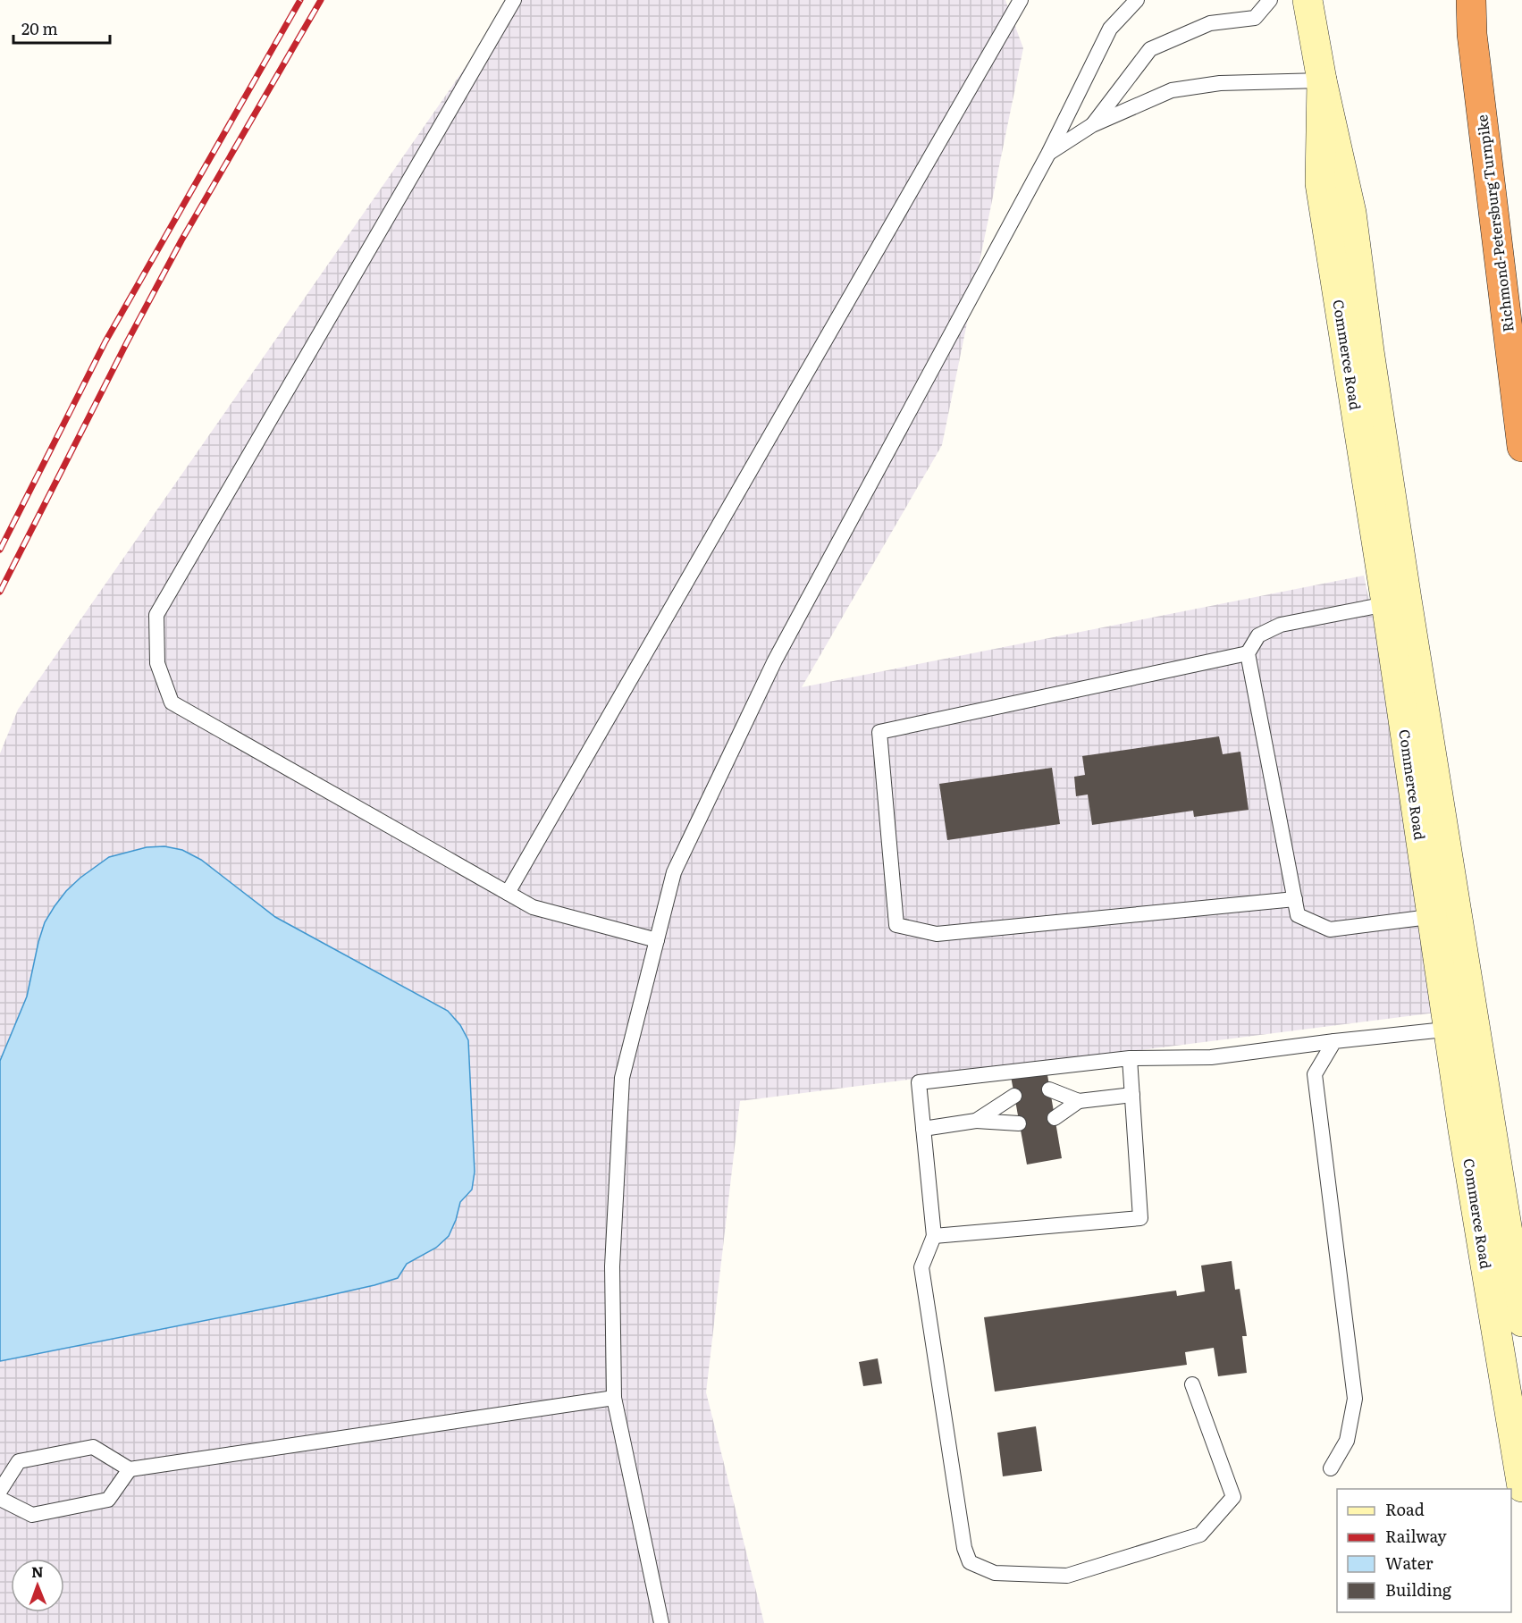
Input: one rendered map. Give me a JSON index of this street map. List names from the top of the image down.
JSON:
{
  "streets": {
    "highway": ["Richmond-Petersburg Turnpike"],
    "main road": ["Commerce Road"]
  },
  "legend": [
    "Road",
    "Railway",
    "Water",
    "Building"
  ],
  "scale_bar": "20 m",
  "north": "top"
}
